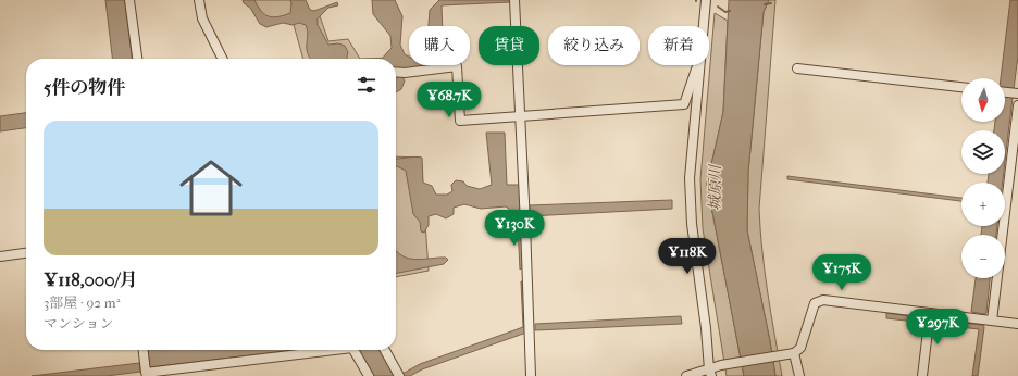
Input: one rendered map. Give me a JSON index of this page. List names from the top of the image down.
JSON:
{
  "water": ["城原川"],
  "north": "bottom",
  "page": {
    "chip": [
      "購入",
      "賃貸",
      "絞り込み",
      "新着"
    ],
    "heading": "5件の物件",
    "map_buttons": ["+", "−"],
    "price": [
      "¥68.7K",
      "¥130K",
      "¥118K",
      "¥175K",
      "¥297K"
    ],
    "list": [
      {
        "name": "¥118,000/月",
        "note": "3部屋 · 92 m² · マンション"
      }
    ]
  }
}
